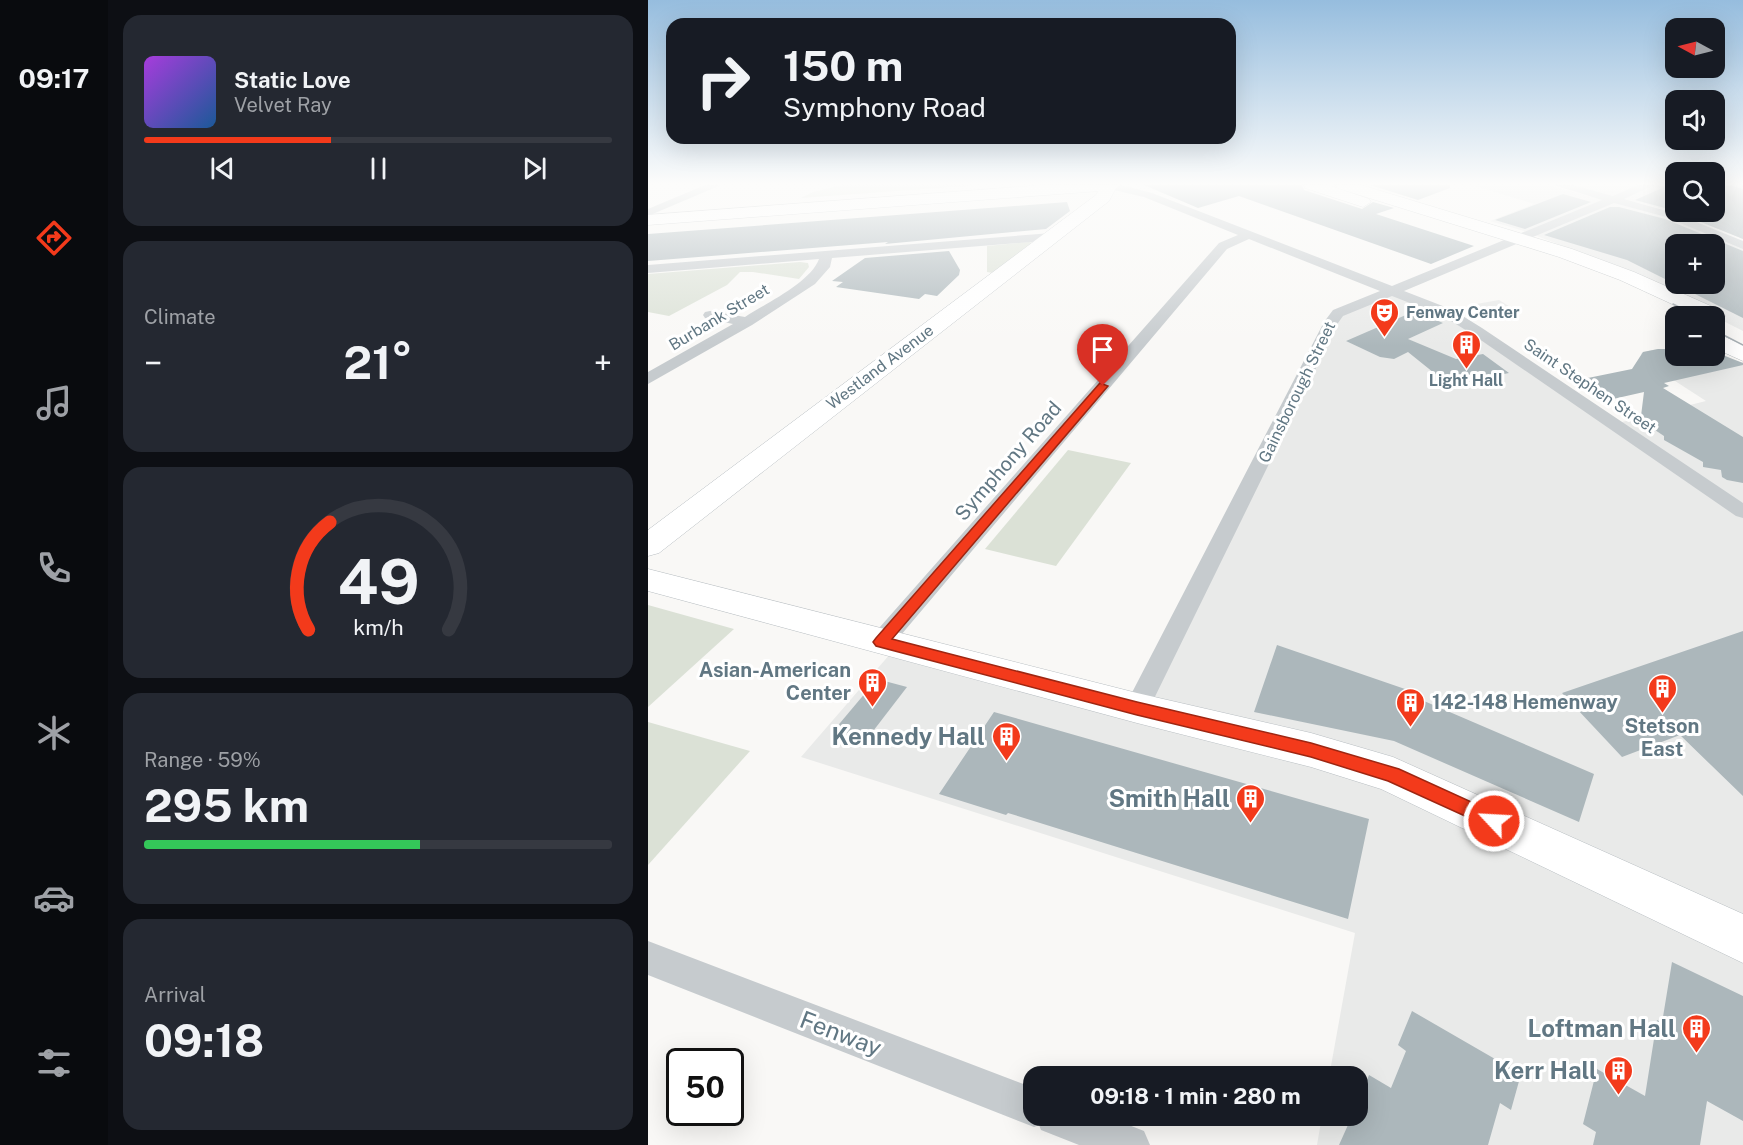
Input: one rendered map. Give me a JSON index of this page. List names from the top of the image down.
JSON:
{
  "streets": {
    "main road": ["Westland Avenue"],
    "street": [
      "Burbank Street",
      "Saint Stephen Street",
      "Gainsborough Street",
      "Symphony Road",
      "Fenway"
    ]
  },
  "crossings": [
    ["Saint Stephen Street", "Gainsborough Street"]
  ],
  "places": {
    "theatre": ["Fenway Center"],
    "building": [
      "Light Hall",
      "Asian-American Center",
      "Stetson East",
      "142-148 Hemenway",
      "Kennedy Hall",
      "Smith Hall",
      "Loftman Hall",
      "Kerr Hall"
    ]
  },
  "north": "left",
  "page": {
    "tabs": "09:17",
    "map_buttons": ["+", "−"],
    "turn": ["150 m", "Symphony Road"],
    "song": ["Static Love", "Velvet Ray"],
    "tile": [
      "Climate",
      ["Range · 59%", "295 km"],
      ["Arrival", "09:18"]
    ],
    "heat": ["−", "21°", "+"],
    "limit": "50",
    "trip": "09:18 · 1 min · 280 m",
    "gauge": ["49", "km/h"]
  }
}
